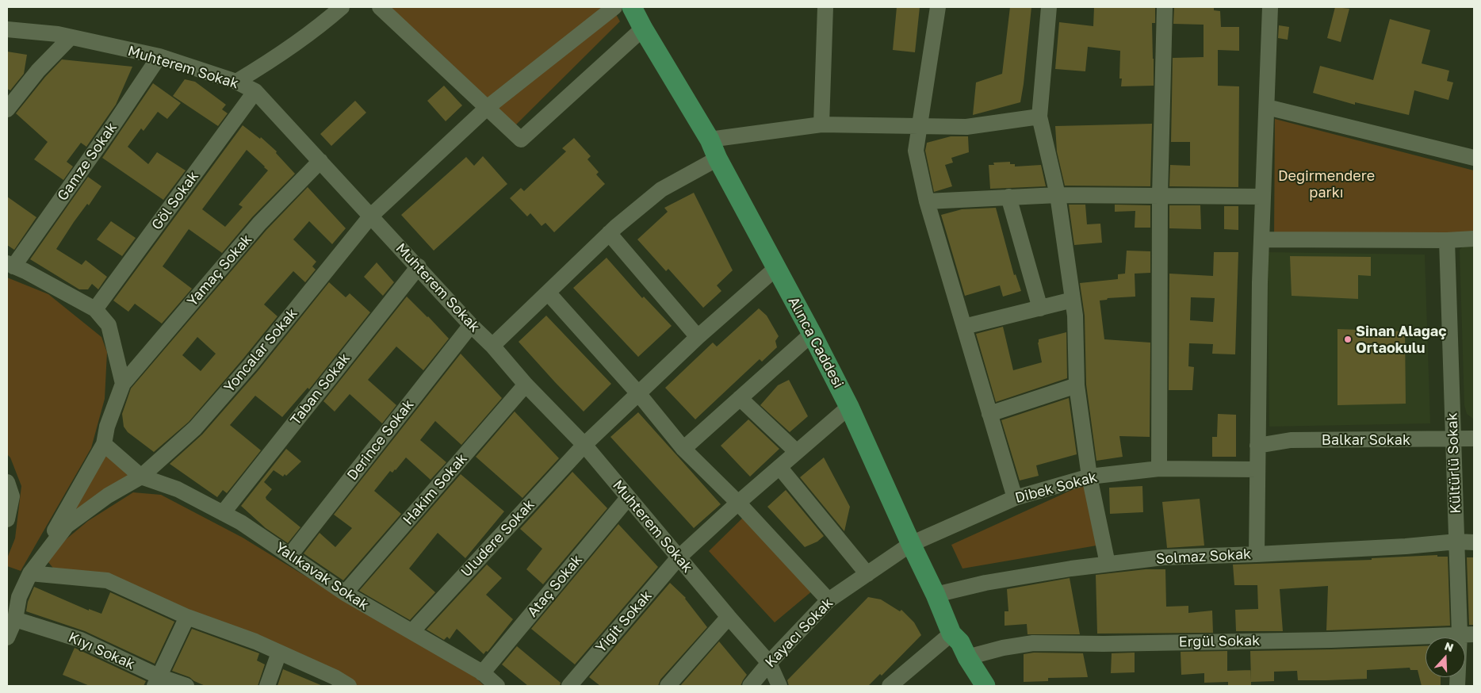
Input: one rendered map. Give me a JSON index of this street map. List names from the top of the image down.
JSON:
{
  "streets": {
    "main road": ["Alınca Caddesi"],
    "street": [
      "Muhterem Sokak",
      "Gamze Sokak",
      "Göl Sokak",
      "Yamaç Sokak",
      "Yoncalar Sokak",
      "Taban Sokak",
      "Derince Sokak",
      "Balkar Sokak",
      "Kültürlü Sokak",
      "Dibek Sokak",
      "Hakim Sokak",
      "Uludere Sokak",
      "Solmaz Sokak",
      "Yalıkavak Sokak",
      "Ataç Sokak",
      "Yiğit Sokak",
      "Kayacı Sokak",
      "Ergül Sokak",
      "Kıyı Sokak"
    ]
  },
  "crossings": [
    ["Muhterem Sokak", "Gamze Sokak"],
    ["Muhterem Sokak", "Göl Sokak"],
    ["Muhterem Sokak", "Yamaç Sokak"],
    ["Muhterem Sokak", "Yoncalar Sokak"],
    ["Muhterem Sokak", "Taban Sokak"],
    ["Muhterem Sokak", "Derince Sokak"],
    ["Muhterem Sokak", "Hakim Sokak"],
    ["Muhterem Sokak", "Uludere Sokak"],
    ["Muhterem Sokak", "Ataç Sokak"],
    ["Muhterem Sokak", "Yiğit Sokak"],
    ["Muhterem Sokak", "Kayacı Sokak"],
    ["Alınca Caddesi", "Dibek Sokak"],
    ["Alınca Caddesi", "Uludere Sokak"],
    ["Alınca Caddesi", "Solmaz Sokak"],
    ["Alınca Caddesi", "Yiğit Sokak"],
    ["Alınca Caddesi", "Kayacı Sokak"],
    ["Alınca Caddesi", "Ergül Sokak"],
    ["Yoncalar Sokak", "Yalıkavak Sokak"],
    ["Taban Sokak", "Yalıkavak Sokak"],
    ["Derince Sokak", "Yalıkavak Sokak"],
    ["Balkar Sokak", "Kültürlü Sokak"],
    ["Kültürlü Sokak", "Solmaz Sokak"],
    ["Kültürlü Sokak", "Ergül Sokak"],
    ["Dibek Sokak", "Kayacı Sokak"],
    ["Hakim Sokak", "Yalıkavak Sokak"],
    ["Uludere Sokak", "Yalıkavak Sokak"],
    ["Yalıkavak Sokak", "Ataç Sokak"]
  ],
  "parks": ["Değirmendere parkı"],
  "places": ["Sinan Alağaç Ortaokulu"],
  "north": "top"
}
